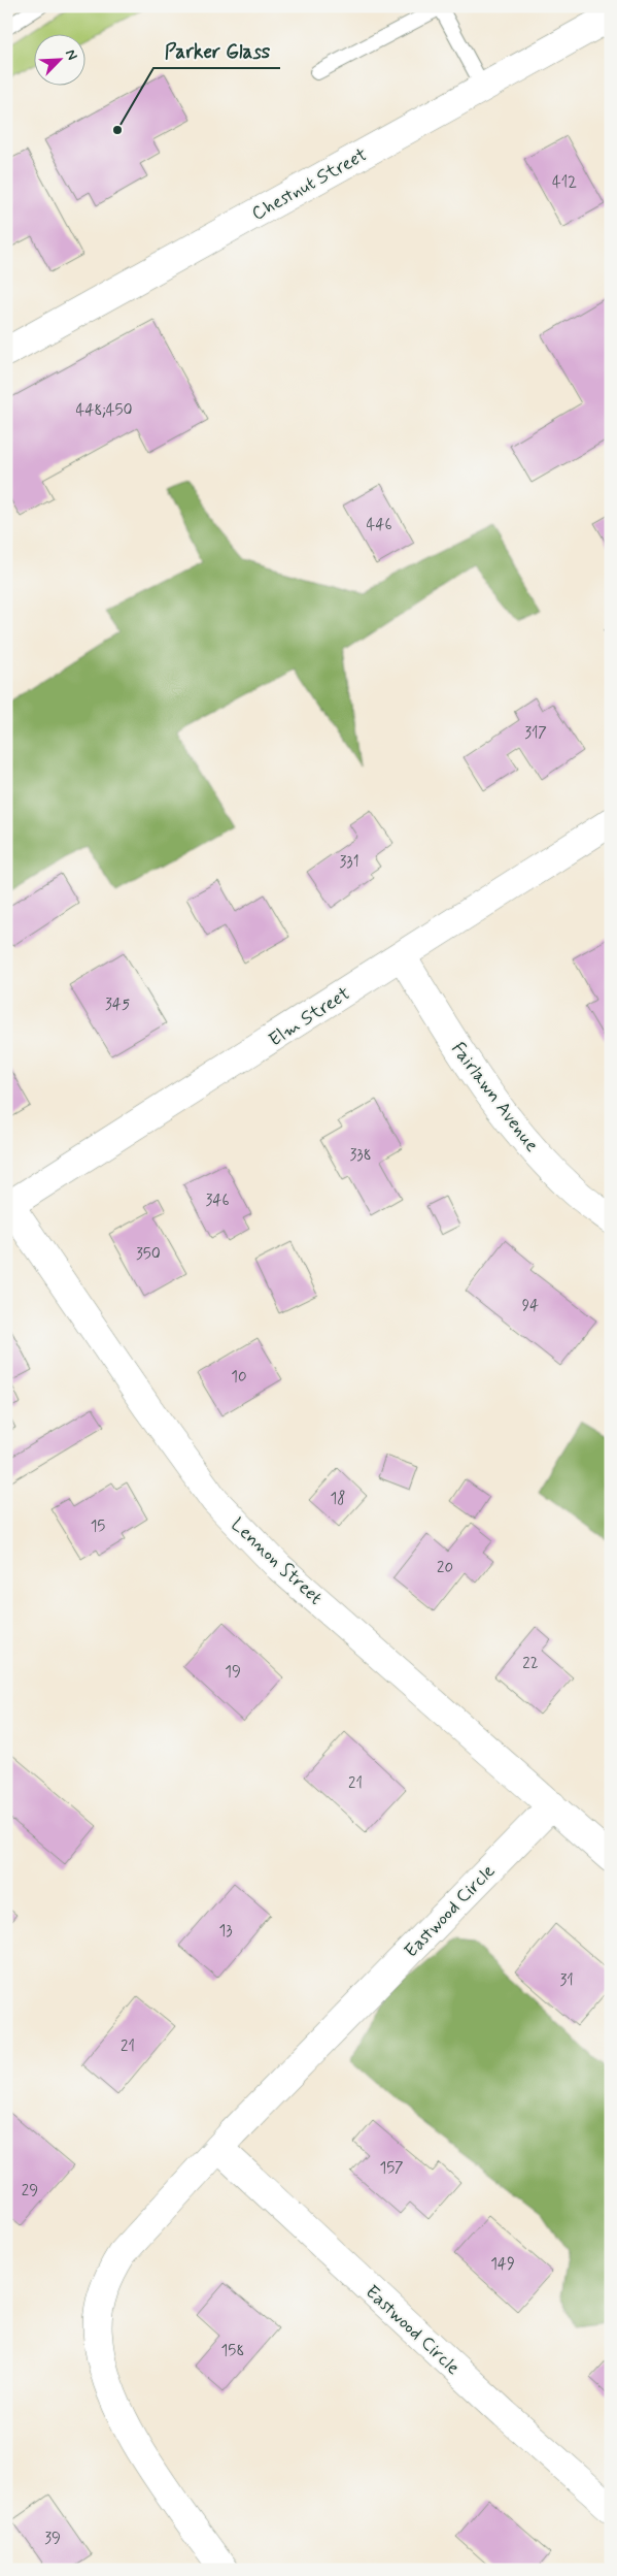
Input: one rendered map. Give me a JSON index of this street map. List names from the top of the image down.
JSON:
{
  "streets": {
    "street": [
      "Chestnut Street",
      "Elm Street",
      "Fairlawn Avenue",
      "Lennon Street",
      "Eastwood Circle"
    ]
  },
  "crossings": [
    ["Elm Street", "Fairlawn Avenue"],
    ["Elm Street", "Lennon Street"],
    ["Lennon Street", "Eastwood Circle"]
  ],
  "places": ["Parker Glass"],
  "house_numbers": [
    "412",
    "448;450",
    "446",
    "317",
    "331",
    "345",
    "338",
    "346",
    "350",
    "94",
    "10",
    "18",
    "15",
    "20",
    "22",
    "19",
    "21",
    "13",
    "31",
    "21",
    "157",
    "29",
    "149",
    "158",
    "39"
  ],
  "north": "top right"
}
